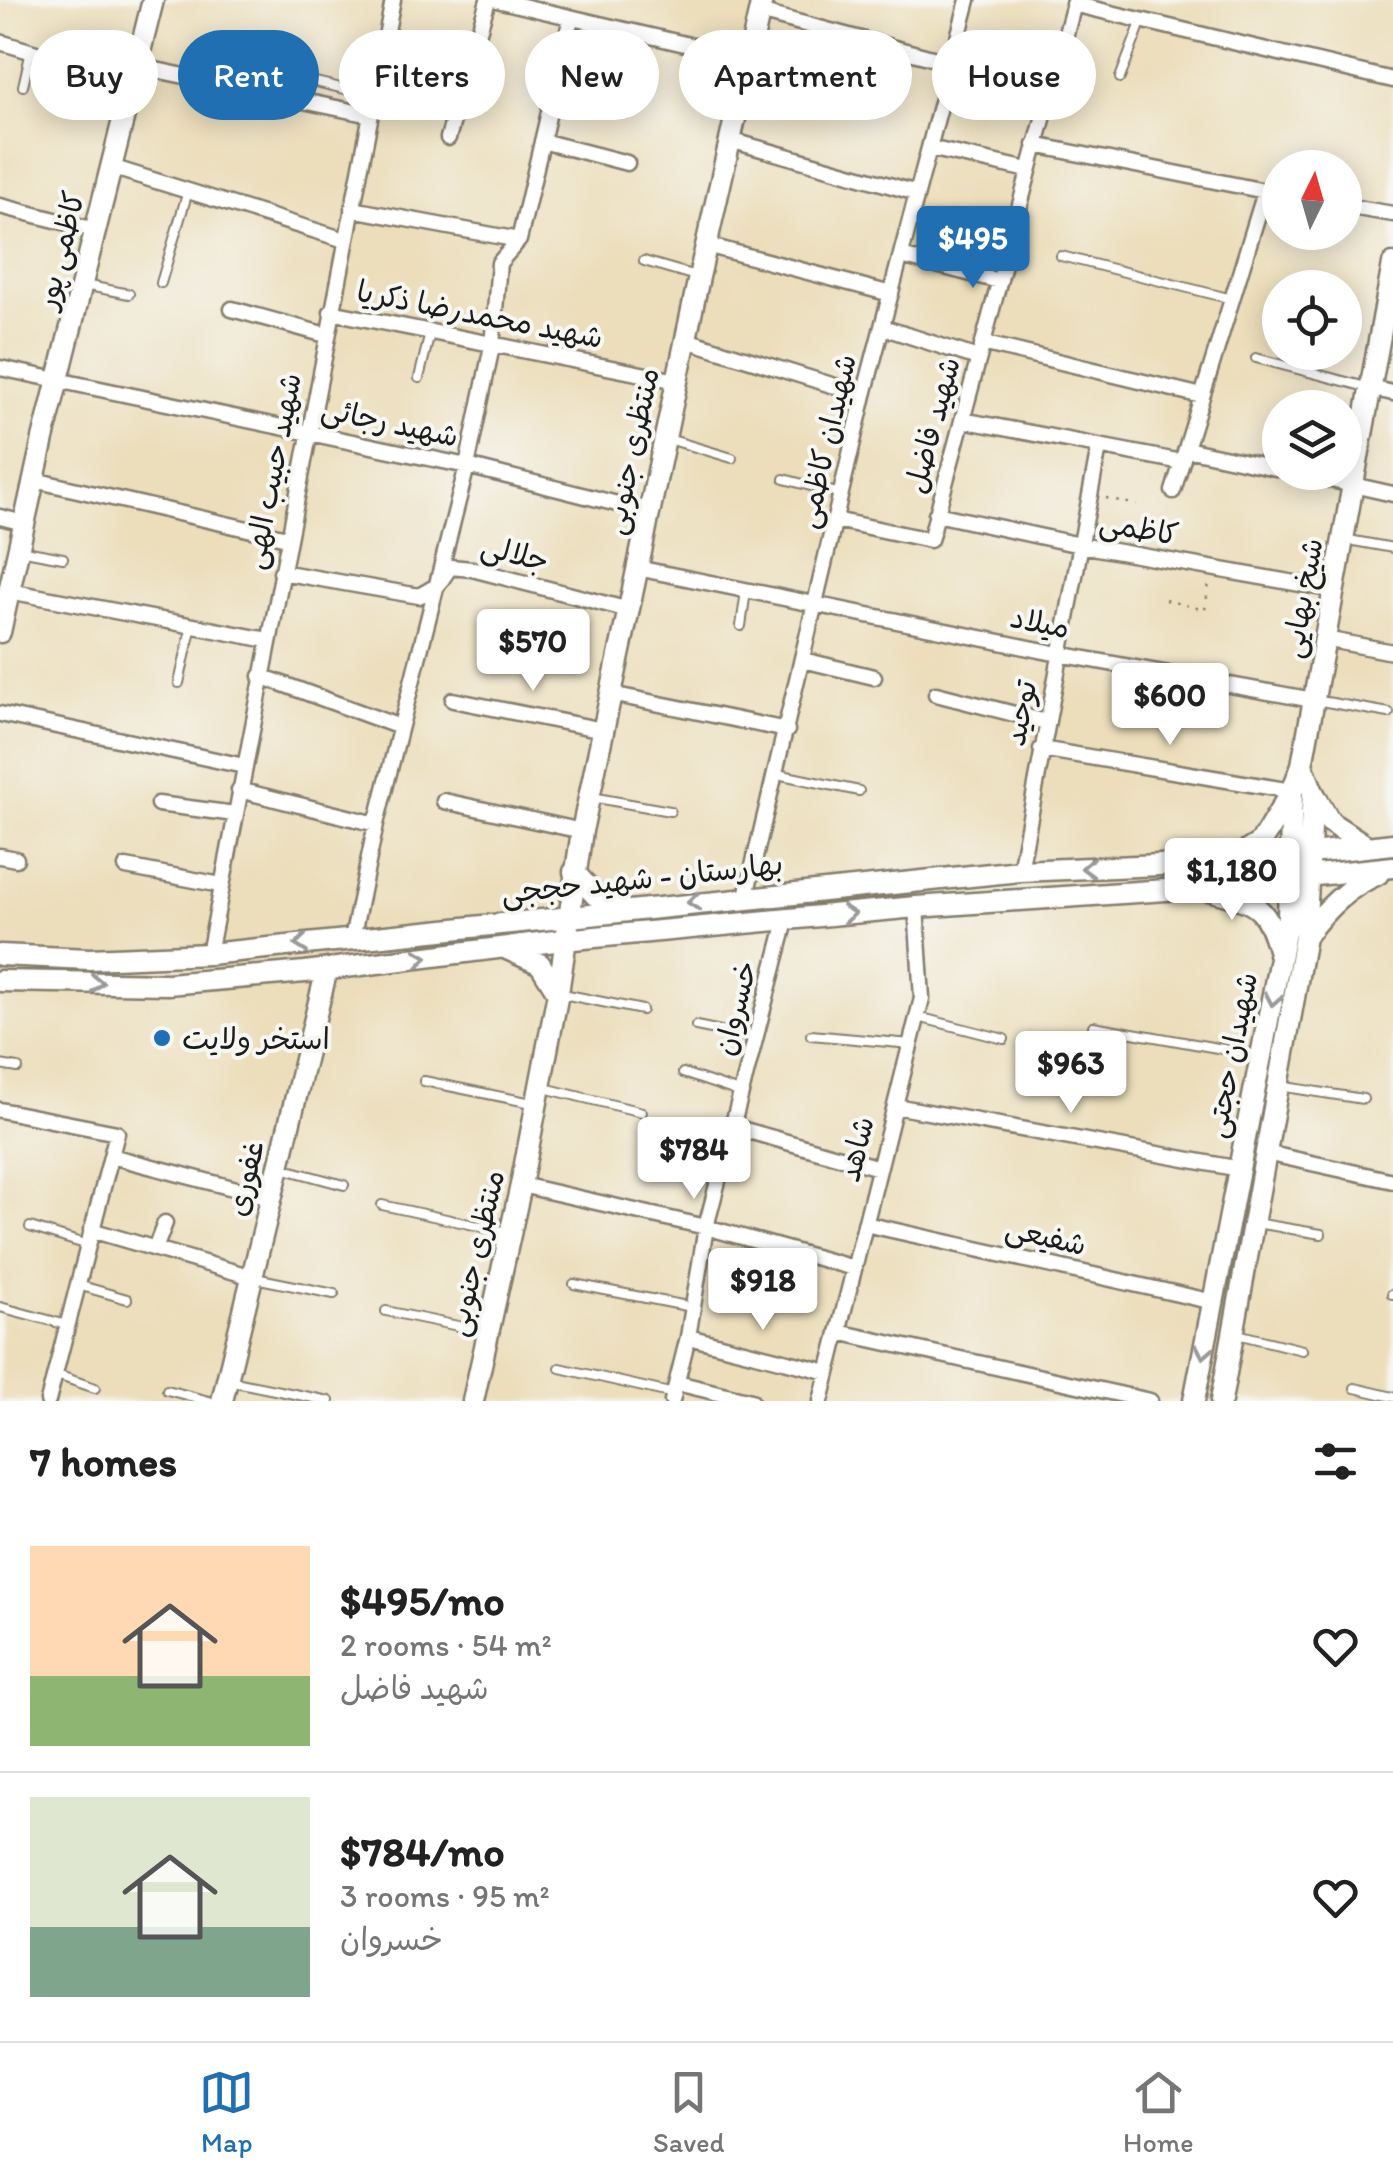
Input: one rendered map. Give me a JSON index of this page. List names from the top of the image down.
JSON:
{
  "streets": {
    "main road": [
      "کاظمی پور",
      "منتظری جنوبی",
      "شیخ بهایی",
      "بهارستان - شهید حججی",
      "شهیدان حجتی",
      "غفوری"
    ],
    "street": [
      "شهید محمدرضا ذکریا",
      "شهید رجائی",
      "شهید فاضل",
      "شهیدان کاظمی",
      "شهید حبیب الهی",
      "کاظمی",
      "جلالی",
      "میلاد",
      "توحید",
      "خسروان",
      "شاهد",
      "شفیعی"
    ]
  },
  "crossings": [
    ["کاظمی پور", "شهید رجائی"],
    ["شهید محمدرضا ذکریا", "منتظری جنوبی"],
    ["شهید محمدرضا ذکریا", "شهید حبیب الهی"],
    ["شهید رجائی", "منتظری جنوبی"],
    ["شهید رجائی", "شهید حبیب الهی"],
    ["شهید فاضل", "شهیدان کاظمی"],
    ["شهید فاضل", "کاظمی"],
    ["شهیدان کاظمی", "میلاد"],
    ["شهیدان کاظمی", "بهارستان - شهید حججی"],
    ["منتظری جنوبی", "جلالی"],
    ["منتظری جنوبی", "میلاد"],
    ["منتظری جنوبی", "بهارستان - شهید حججی"],
    ["شهید حبیب الهی", "جلالی"],
    ["شهید حبیب الهی", "بهارستان - شهید حججی"],
    ["کاظمی", "شیخ بهایی"],
    ["کاظمی", "توحید"],
    ["شیخ بهایی", "میلاد"],
    ["شیخ بهایی", "شهیدان حجتی"],
    ["میلاد", "توحید"],
    ["توحید", "بهارستان - شهید حججی"],
    ["بهارستان - شهید حججی", "خسروان"],
    ["بهارستان - شهید حججی", "شهیدان حجتی"],
    ["بهارستان - شهید حججی", "شاهد"],
    ["بهارستان - شهید حججی", "غفوری"],
    ["شهیدان حجتی", "شفیعی"],
    ["شاهد", "شفیعی"]
  ],
  "places": ["استخر ولایت"],
  "north": "top",
  "page": {
    "chip": [
      "Buy",
      "Rent",
      "Filters",
      "New",
      "Apartment",
      "House"
    ],
    "price": [
      "$495",
      "$570",
      "$600",
      "$1,180",
      "$963",
      "$784",
      "$918"
    ],
    "heading": "7 homes",
    "list": [
      {
        "name": "$495/mo",
        "note": "2 rooms · 54 m² · شهید فاضل"
      },
      {
        "name": "$784/mo",
        "note": "3 rooms · 95 m² · خسروان"
      }
    ],
    "tabs": ["Map", "Saved", "Home"]
  }
}
